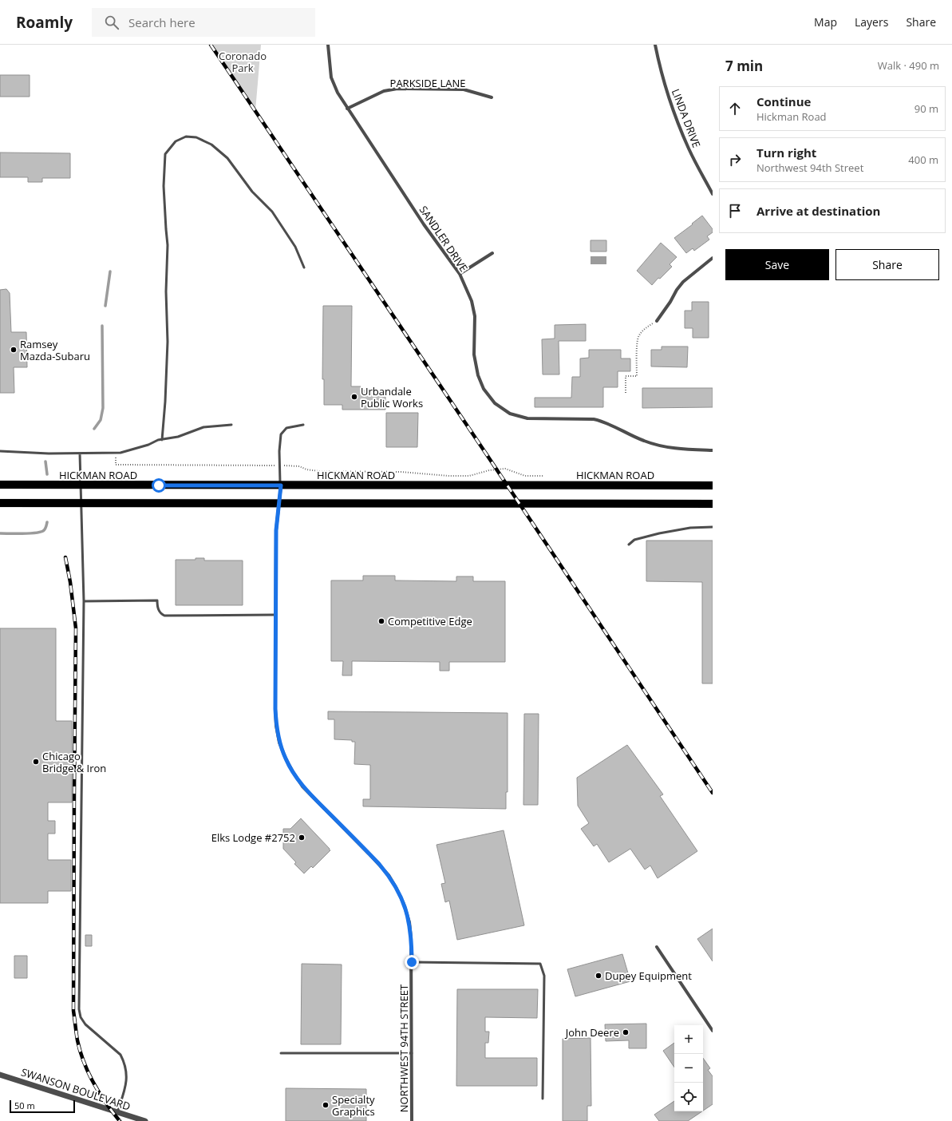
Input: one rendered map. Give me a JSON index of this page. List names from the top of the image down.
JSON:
{
  "streets": {
    "main road": ["HICKMAN ROAD"],
    "street": [
      "PARKSIDE LANE",
      "LINDA DRIVE",
      "SANDLER DRIVE",
      "NORTHWEST 94TH STREET",
      "SWANSON BOULEVARD"
    ]
  },
  "crossings": [
    ["PARKSIDE LANE", "SANDLER DRIVE"],
    ["HICKMAN ROAD", "NORTHWEST 94TH STREET"]
  ],
  "parks": ["Coronado Park"],
  "places": [
    "Ramsey Mazda-Subaru",
    "Urbandale Public Works",
    "Competitive Edge",
    "Chicago Bridge & Iron",
    "Elks Lodge #2752",
    "Dupey Equipment",
    "John Deere",
    "Specialty Graphics"
  ],
  "scale_bar": "50 m",
  "page": {
    "header": "Roamly",
    "search": "Search here",
    "nav": ["Map", "Layers", "Share"],
    "heading": ["7 min", "Walk · 490 m"],
    "list": [
      ["Continue", "Hickman Road", "90 m"],
      ["Turn right", "Northwest 94th Street", "400 m"],
      "Arrive at destination"
    ],
    "buttons": ["Save", "Share"],
    "map_buttons": ["+", "−"],
    "scale": "50 m"
  }
}
